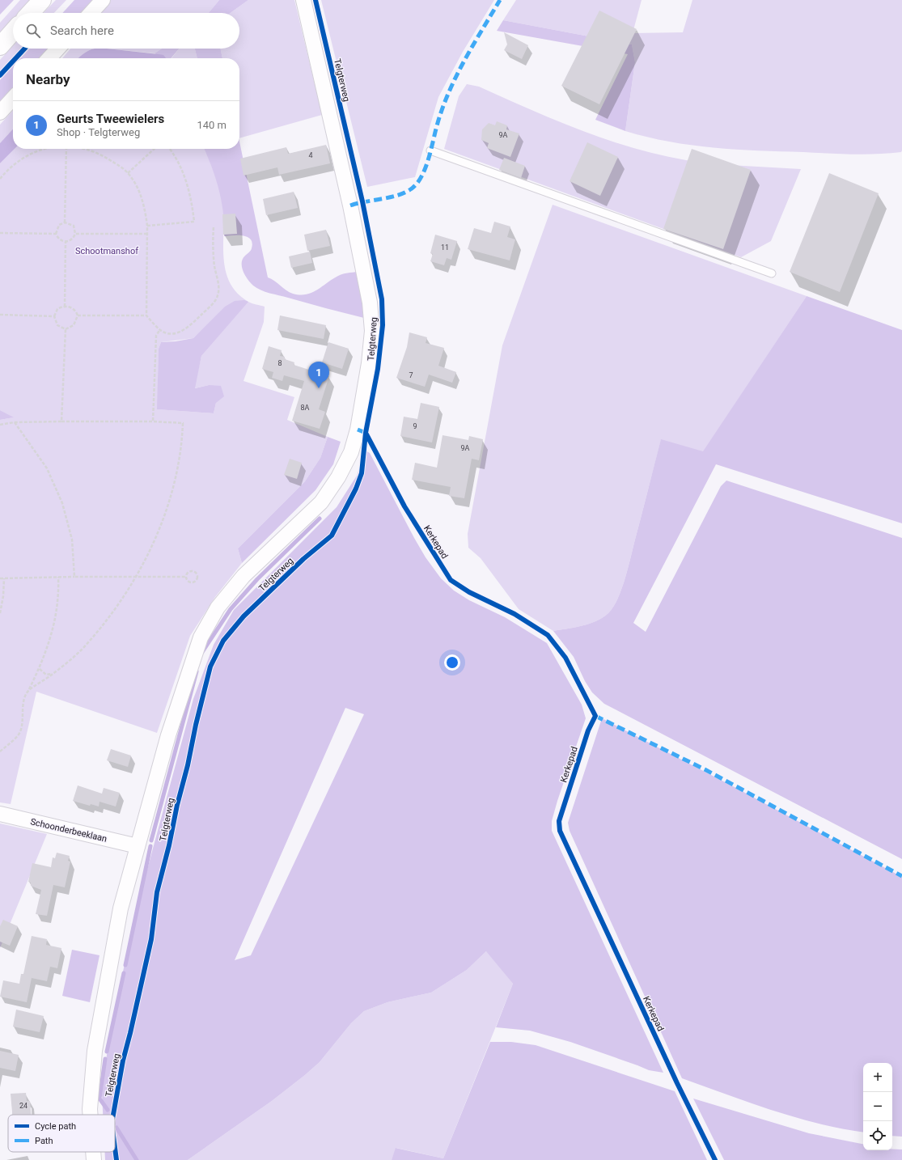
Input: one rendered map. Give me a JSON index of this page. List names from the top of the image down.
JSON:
{
  "streets": {
    "street": ["Telgterweg", "Schoonderbeeklaan"],
    "cycle path": ["Kerkepad"]
  },
  "crossings": [
    ["Telgterweg", "Schoonderbeeklaan"]
  ],
  "parks": ["Schootmanshof"],
  "house_numbers": [
    "9A",
    "4",
    "11",
    "8",
    "7",
    "8A",
    "9",
    "9A",
    "24"
  ],
  "legend": ["Cycle path", "Path"],
  "page": {
    "search": "Search here",
    "heading": "Nearby",
    "list": [
      {
        "mark": "1",
        "name": "Geurts Tweewielers",
        "note": "Shop · Telgterweg",
        "value": "140 m"
      }
    ],
    "pins": "1",
    "map_buttons": ["+", "−"]
  }
}
